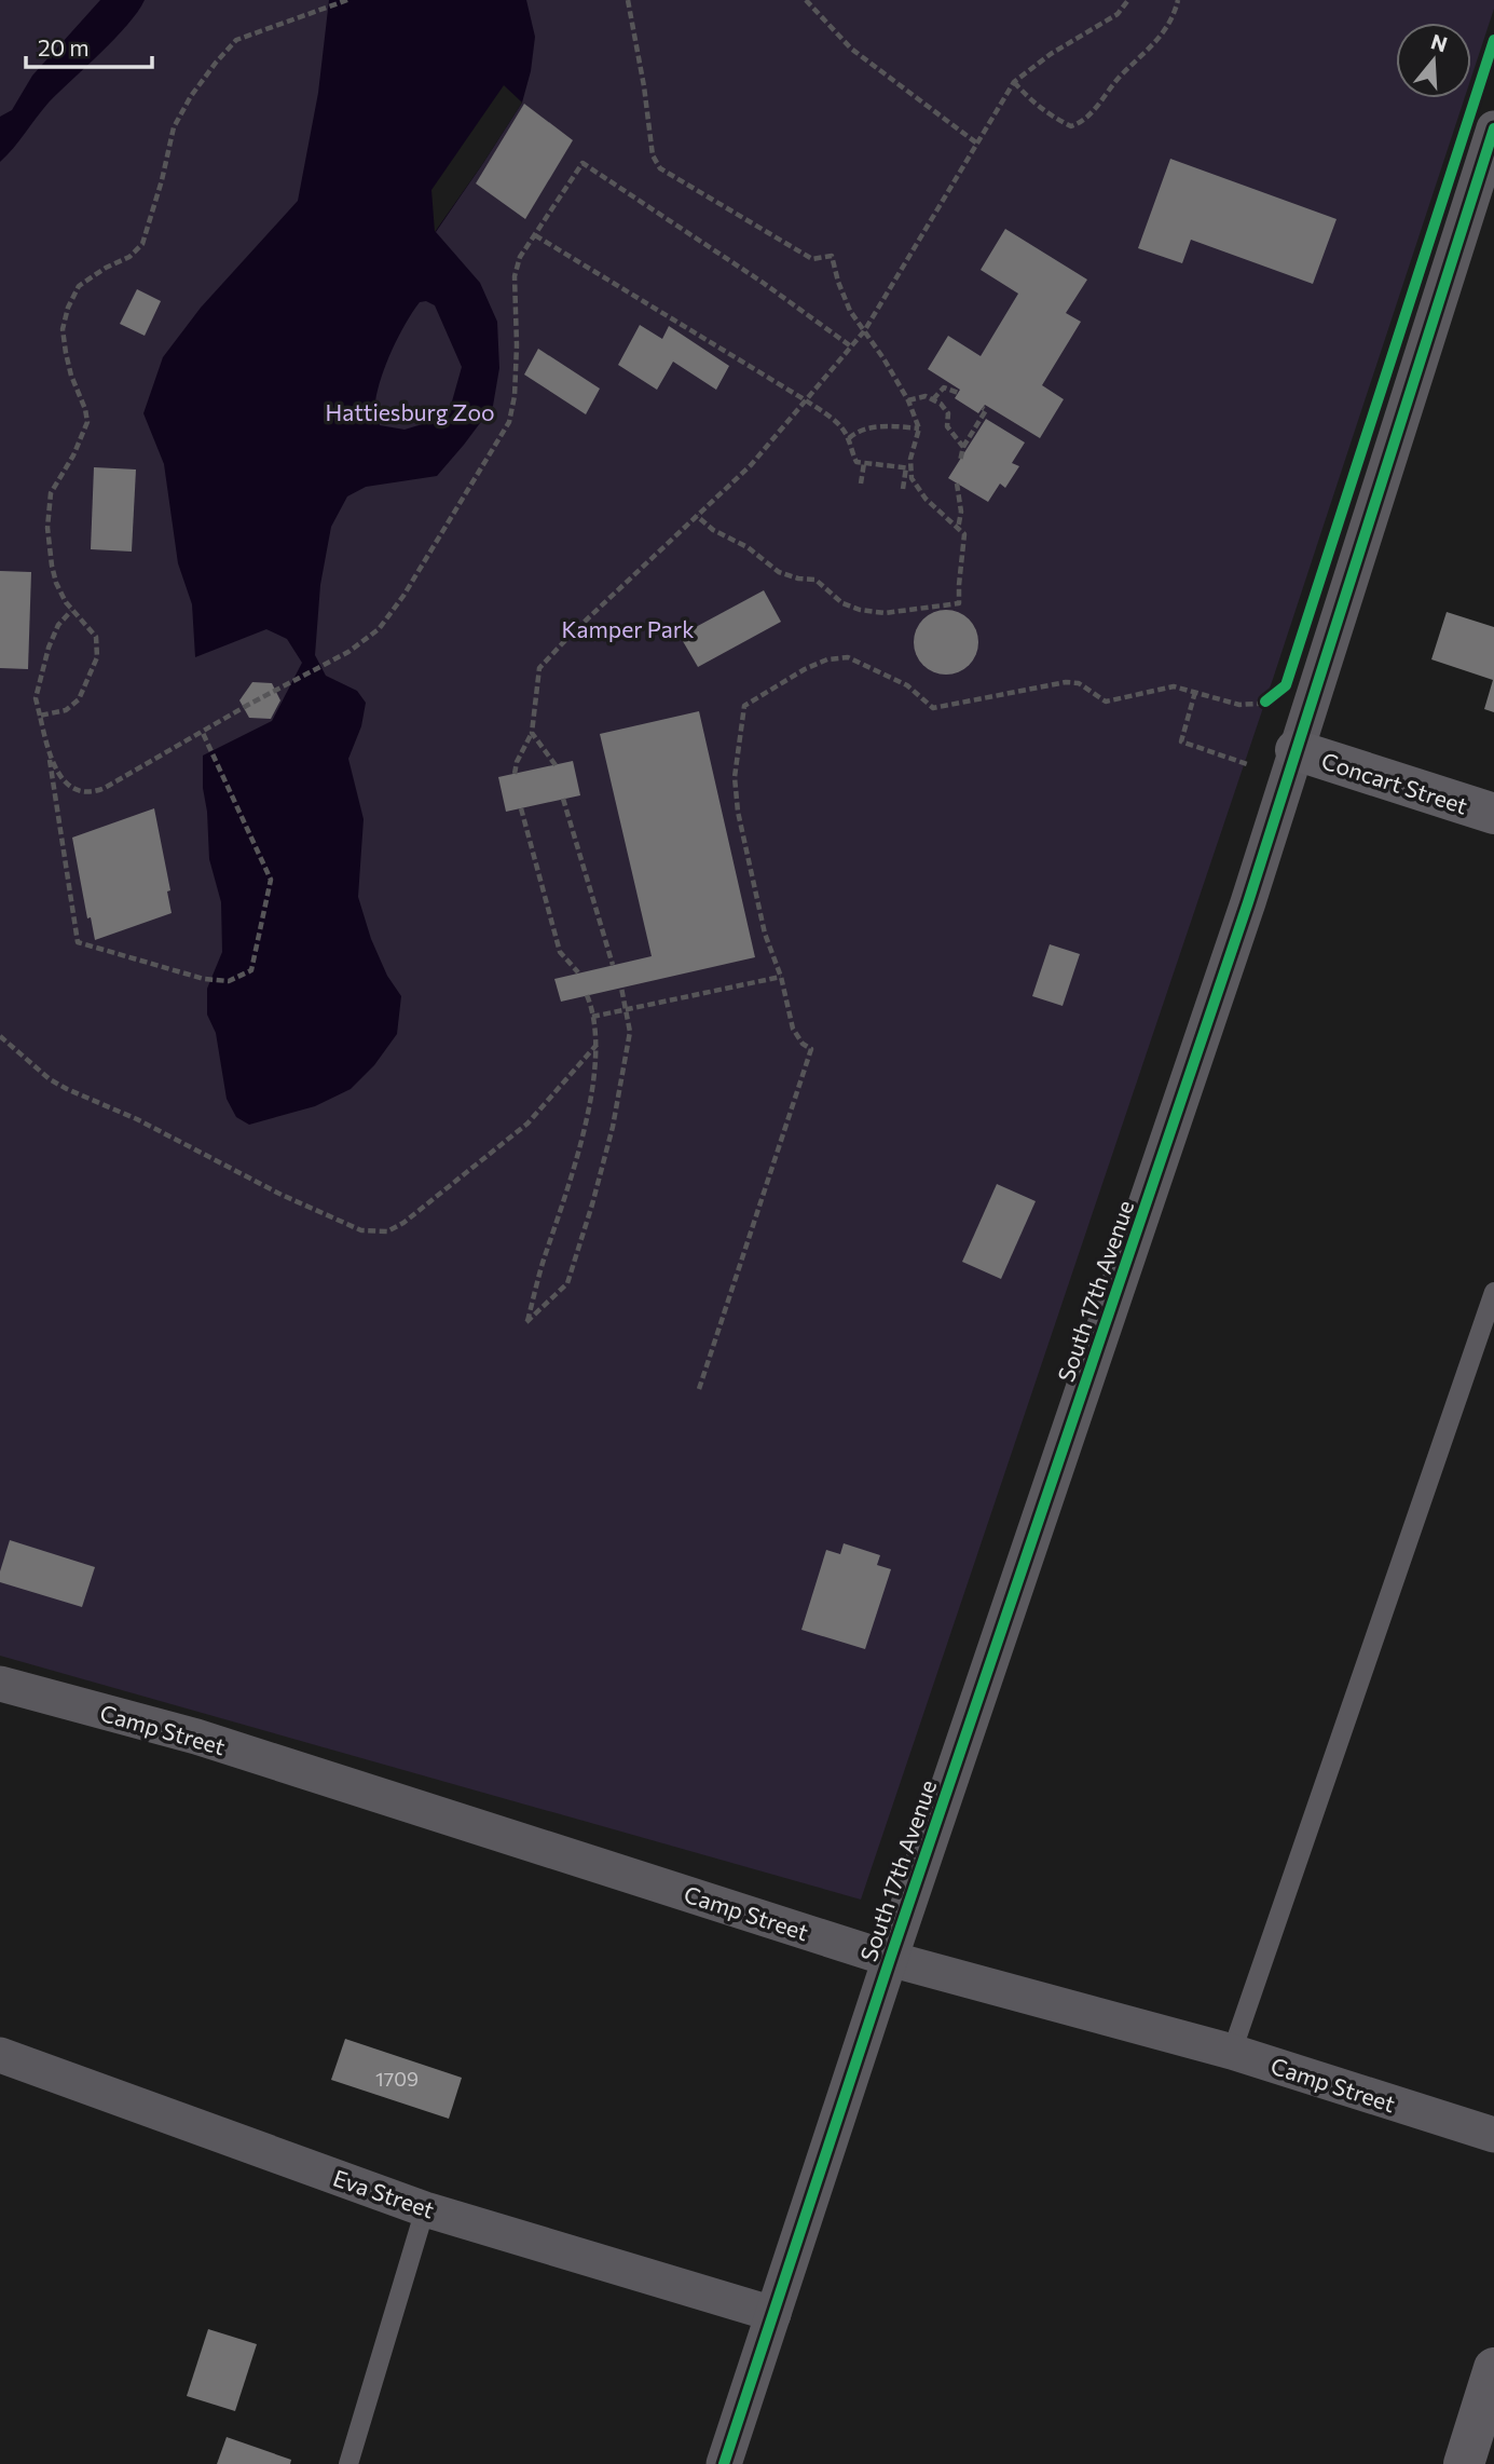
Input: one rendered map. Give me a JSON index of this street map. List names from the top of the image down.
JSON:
{
  "streets": {
    "street": [
      "Concart Street",
      "South 17th Avenue",
      "Camp Street",
      "Eva Street"
    ]
  },
  "crossings": [
    ["Concart Street", "South 17th Avenue"],
    ["South 17th Avenue", "Camp Street"],
    ["South 17th Avenue", "Eva Street"]
  ],
  "parks": ["Hattiesburg Zoo", "Kamper Park"],
  "house_numbers": ["1709"],
  "scale_bar": "20 m",
  "north": "top"
}
